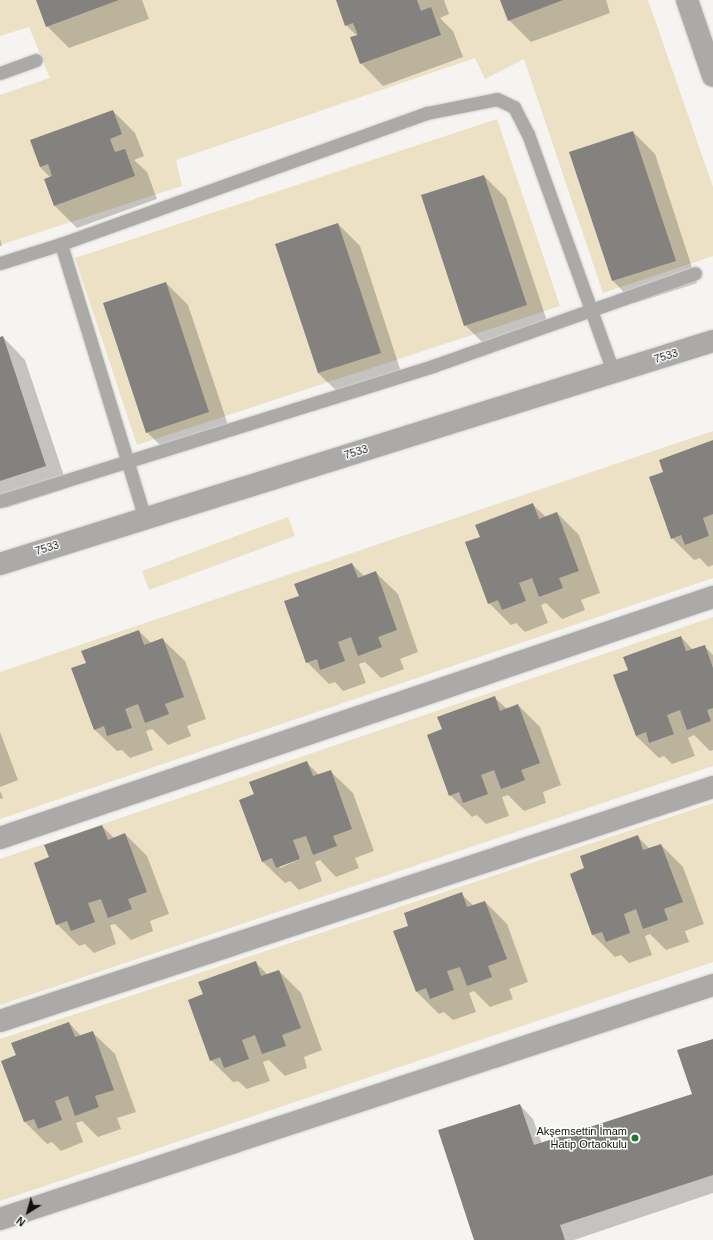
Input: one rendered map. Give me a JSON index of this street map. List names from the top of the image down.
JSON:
{
  "streets": {
    "street": ["7533"]
  },
  "places": ["Akşemsettin İmam Hatip Ortaokulu"],
  "north": "bottom left"
}
